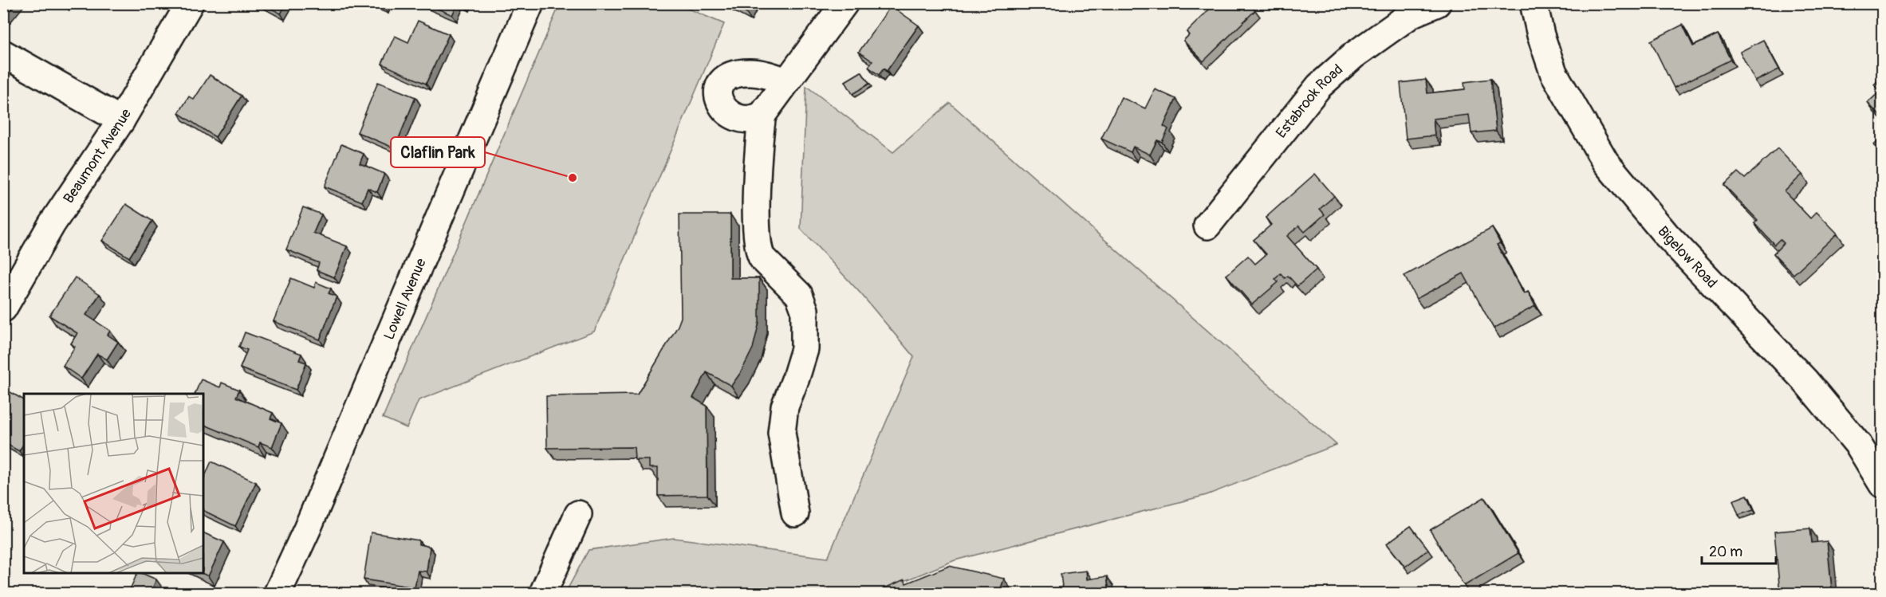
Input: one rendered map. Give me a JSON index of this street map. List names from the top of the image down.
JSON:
{
  "streets": {
    "street": [
      "Estabrook Road",
      "Beaumont Avenue",
      "Bigelow Road",
      "Lowell Avenue"
    ]
  },
  "places": ["Claflin Park"],
  "scale_bar": "20 m"
}
